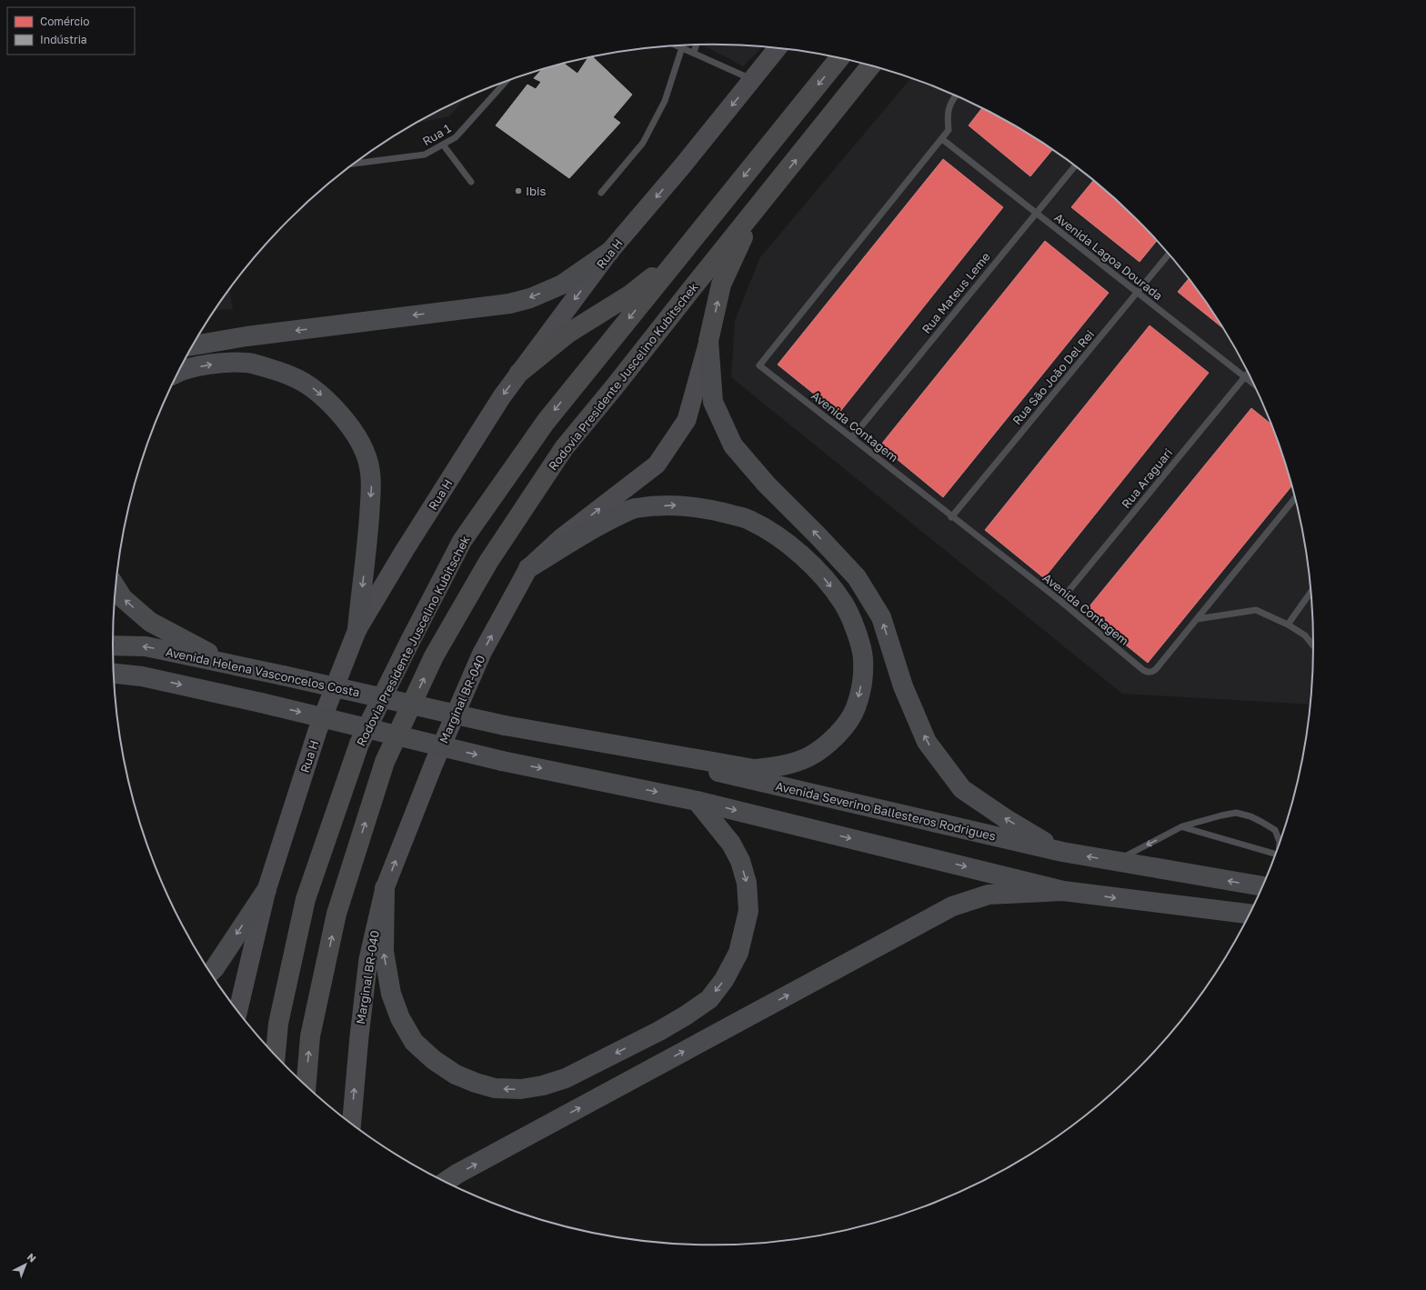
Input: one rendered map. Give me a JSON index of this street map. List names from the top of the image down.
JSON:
{
  "streets": {
    "highway": ["Rodovia Presidente Juscelino Kubitschek"],
    "main road": [
      "Rua H",
      "Avenida Helena Vasconcelos Costa",
      "Marginal BR-040",
      "Avenida Severino Ballesteros Rodrigues"
    ],
    "lane": [
      "Rua 1",
      "Avenida Lagoa Dourada",
      "Rua Mateus Leme",
      "Rua São João Del Rei",
      "Avenida Contagem",
      "Rua Araguari"
    ]
  },
  "crossings": [
    ["Avenida Lagoa Dourada", "Rua Mateus Leme"],
    ["Avenida Lagoa Dourada", "Rua São João Del Rei"],
    ["Avenida Lagoa Dourada", "Avenida Contagem"],
    ["Avenida Lagoa Dourada", "Rua Araguari"],
    ["Rua Mateus Leme", "Avenida Contagem"],
    ["Rua São João Del Rei", "Avenida Contagem"],
    ["Avenida Contagem", "Rua Araguari"],
    ["Avenida Helena Vasconcelos Costa", "Avenida Severino Ballesteros Rodrigues"]
  ],
  "one_way": ["Rua H", "Marginal BR-040"],
  "places": ["Ibis"],
  "legend": ["Comércio", "Indústria"],
  "north": "top right"
}
